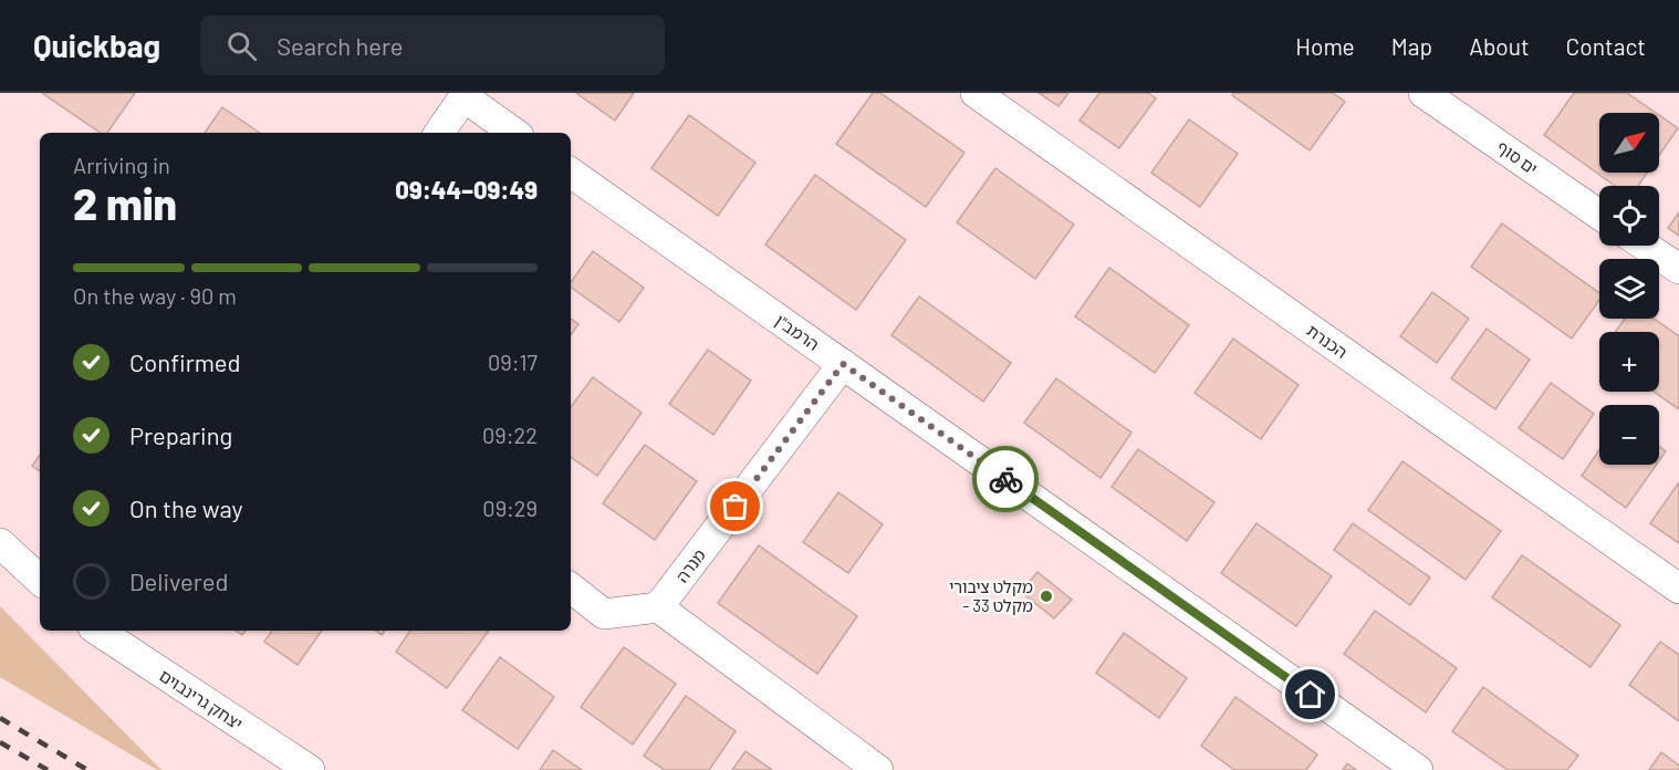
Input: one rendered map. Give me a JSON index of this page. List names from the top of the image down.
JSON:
{
  "streets": {
    "street": [
      "ים סוף",
      "הרמב\"ן",
      "הכנרת",
      "מנרה",
      "יצחק גרינבוים"
    ]
  },
  "crossings": [
    ["הרמב\"ן", "מנרה"]
  ],
  "places": ["מקלט ציבורי - מקלט 33"],
  "north": "top right",
  "page": {
    "header": "Quickbag",
    "search": "Search here",
    "nav": [
      "Home",
      "Map",
      "About",
      "Contact"
    ],
    "map_buttons": ["+", "−"],
    "heading": ["2 min", "Arriving in", "09:44–09:49"],
    "bar": "On the way · 90 m",
    "list": [
      ["Confirmed", "09:17"],
      ["Preparing", "09:22"],
      ["On the way", "09:29"],
      "Delivered"
    ]
  }
}
